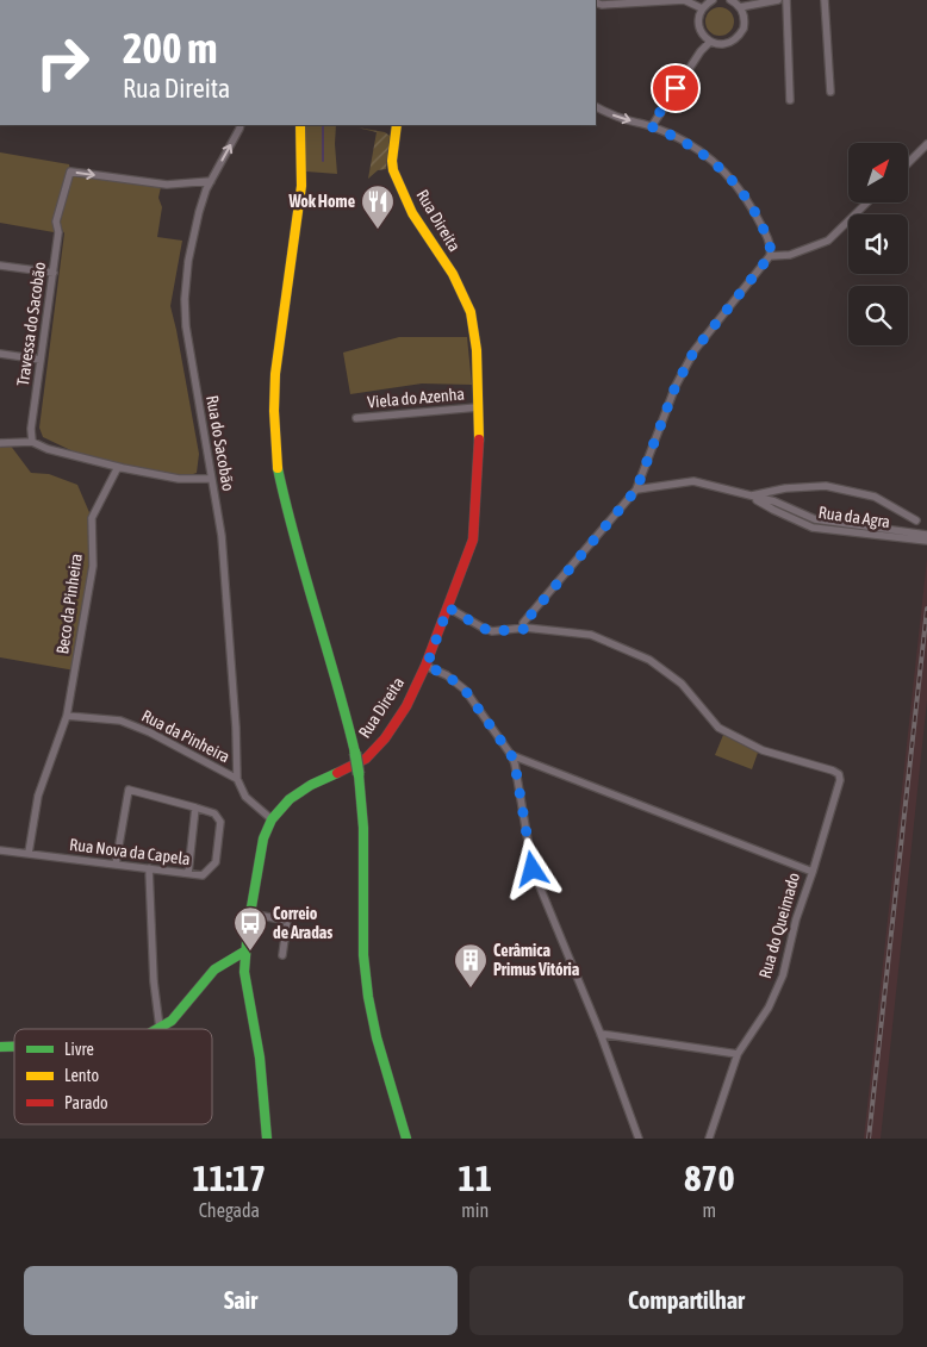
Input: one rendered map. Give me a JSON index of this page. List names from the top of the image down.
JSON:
{
  "streets": {
    "main road": ["Rua Direita"],
    "street": [
      "Travessa do Sacobão",
      "Viela do Azenha",
      "Rua do Sacobão",
      "Rua da Agra",
      "Beco da Pinheira",
      "Rua da Pinheira",
      "Rua Nova da Capela",
      "Rua do Queimado"
    ]
  },
  "crossings": [
    ["Rua Direita", "Viela do Azenha"],
    ["Rua Direita", "Rua da Pinheira"],
    ["Travessa do Sacobão", "Rua do Sacobão"],
    ["Rua do Sacobão", "Rua da Pinheira"],
    ["Beco da Pinheira", "Rua da Pinheira"]
  ],
  "places": {
    "restaurant": ["Wok Home"],
    "bus stop": ["Correio de Aradas"],
    "building": ["Cerâmica Primus Vitória"]
  },
  "legend": ["Livre", "Lento", "Parado"],
  "north": "top right",
  "page": {
    "turn": ["200 m", "Rua Direita"],
    "eta": [
      "11:17",
      "Chegada",
      "11",
      "min",
      "870",
      "m"
    ],
    "buttons": ["Sair", "Compartilhar"]
  }
}
